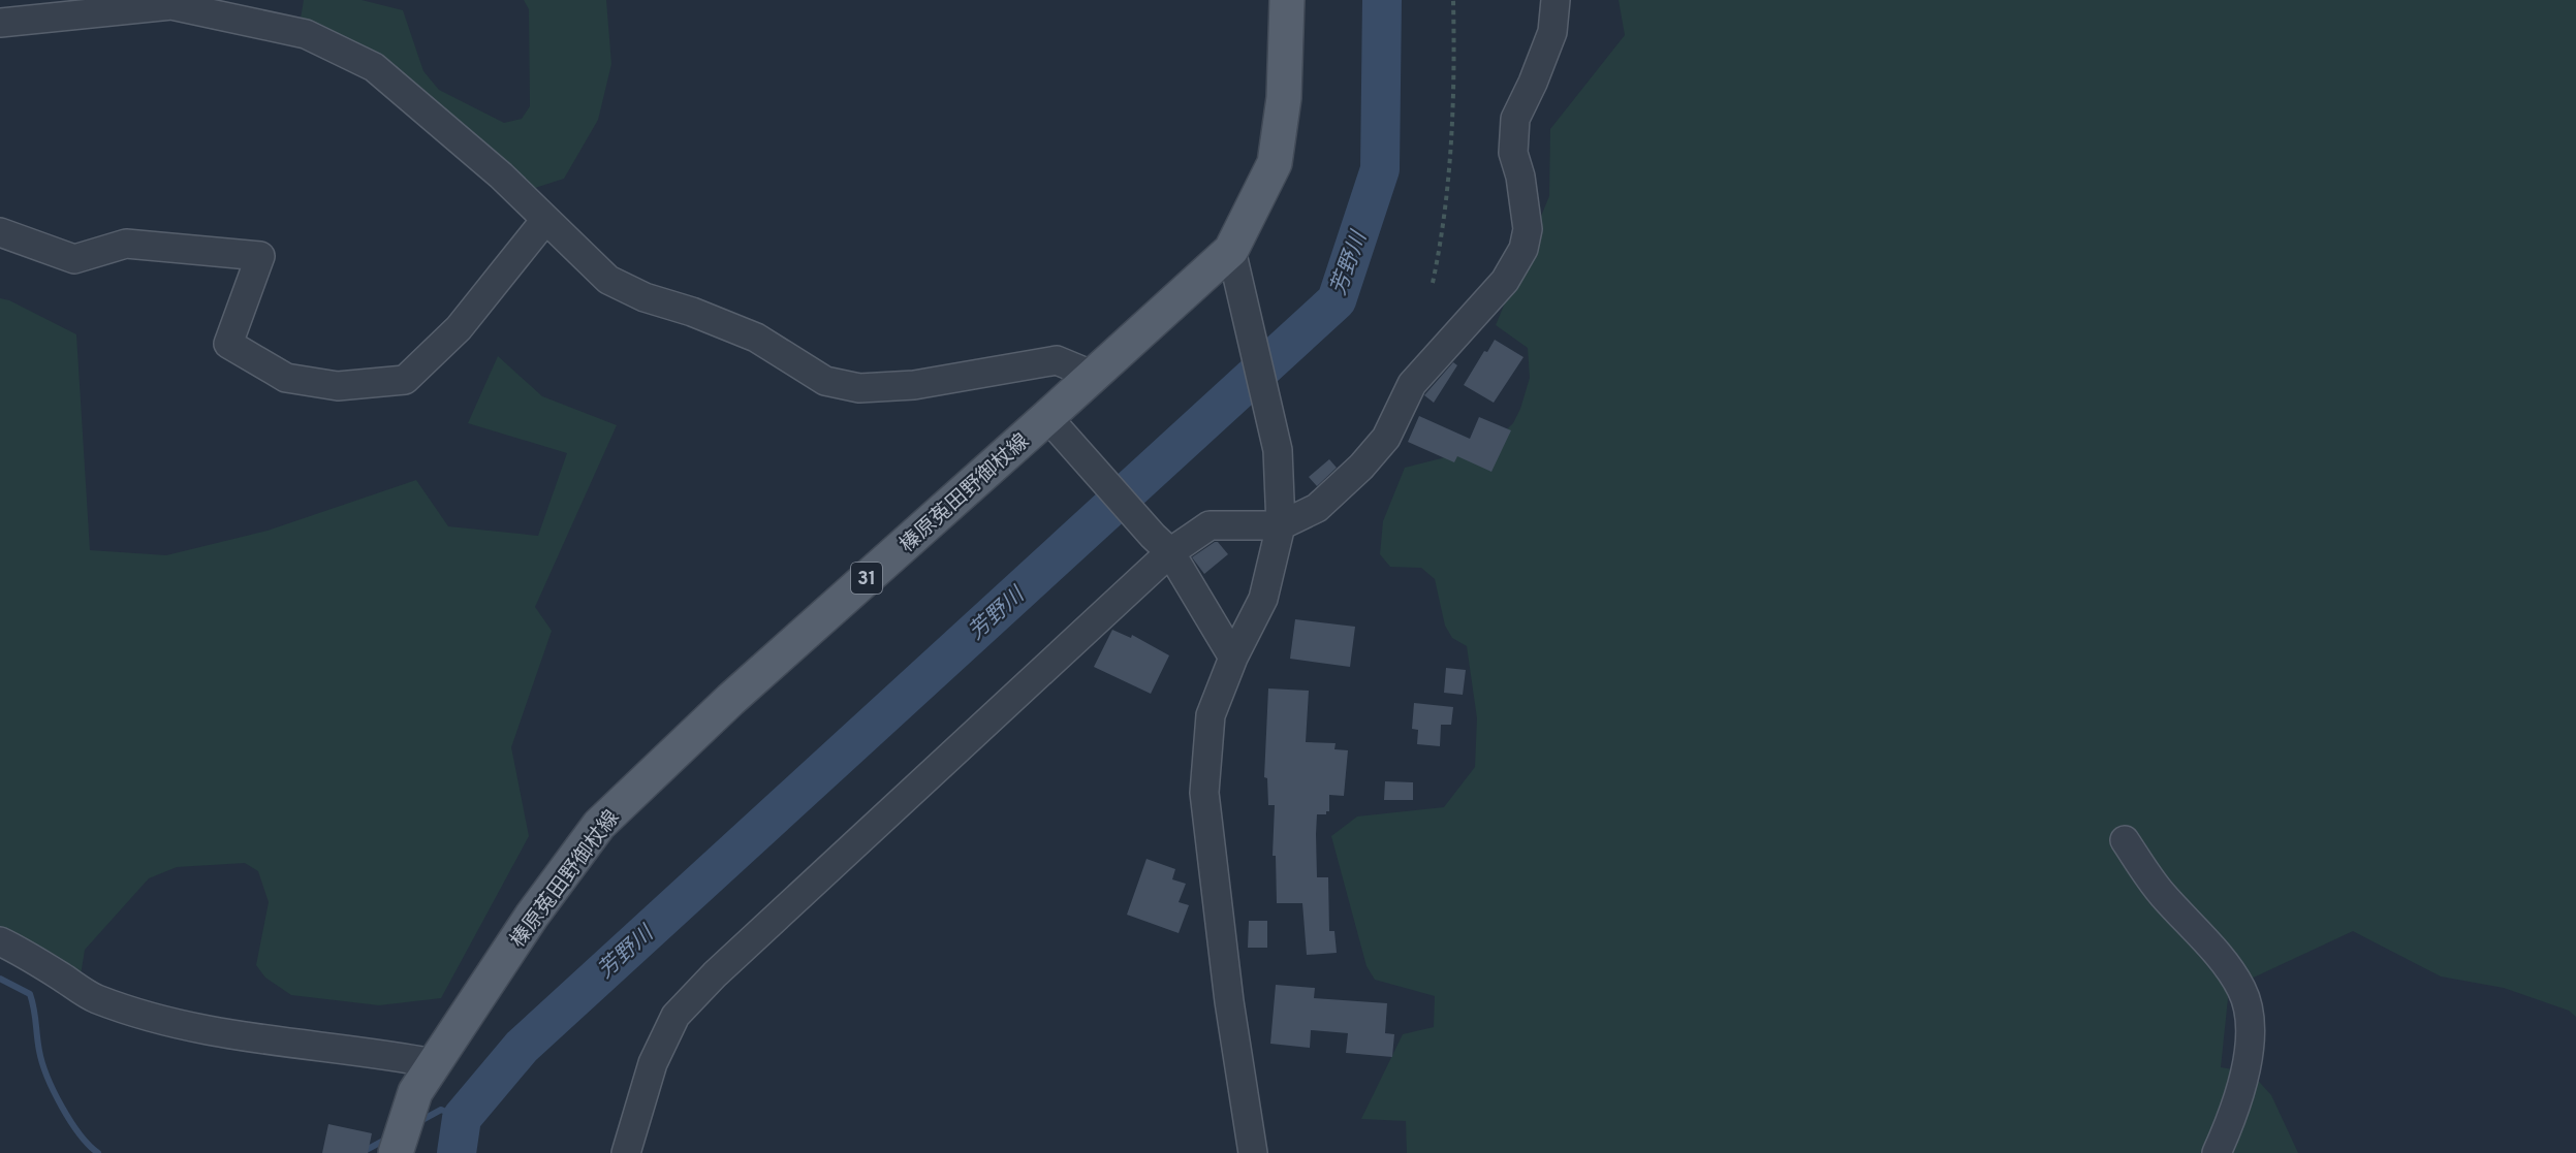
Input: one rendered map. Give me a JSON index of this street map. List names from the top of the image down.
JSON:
{
  "streets": {
    "main road": ["榛原菟田野御杖線", "31"]
  },
  "water": ["芳野川"]
}
